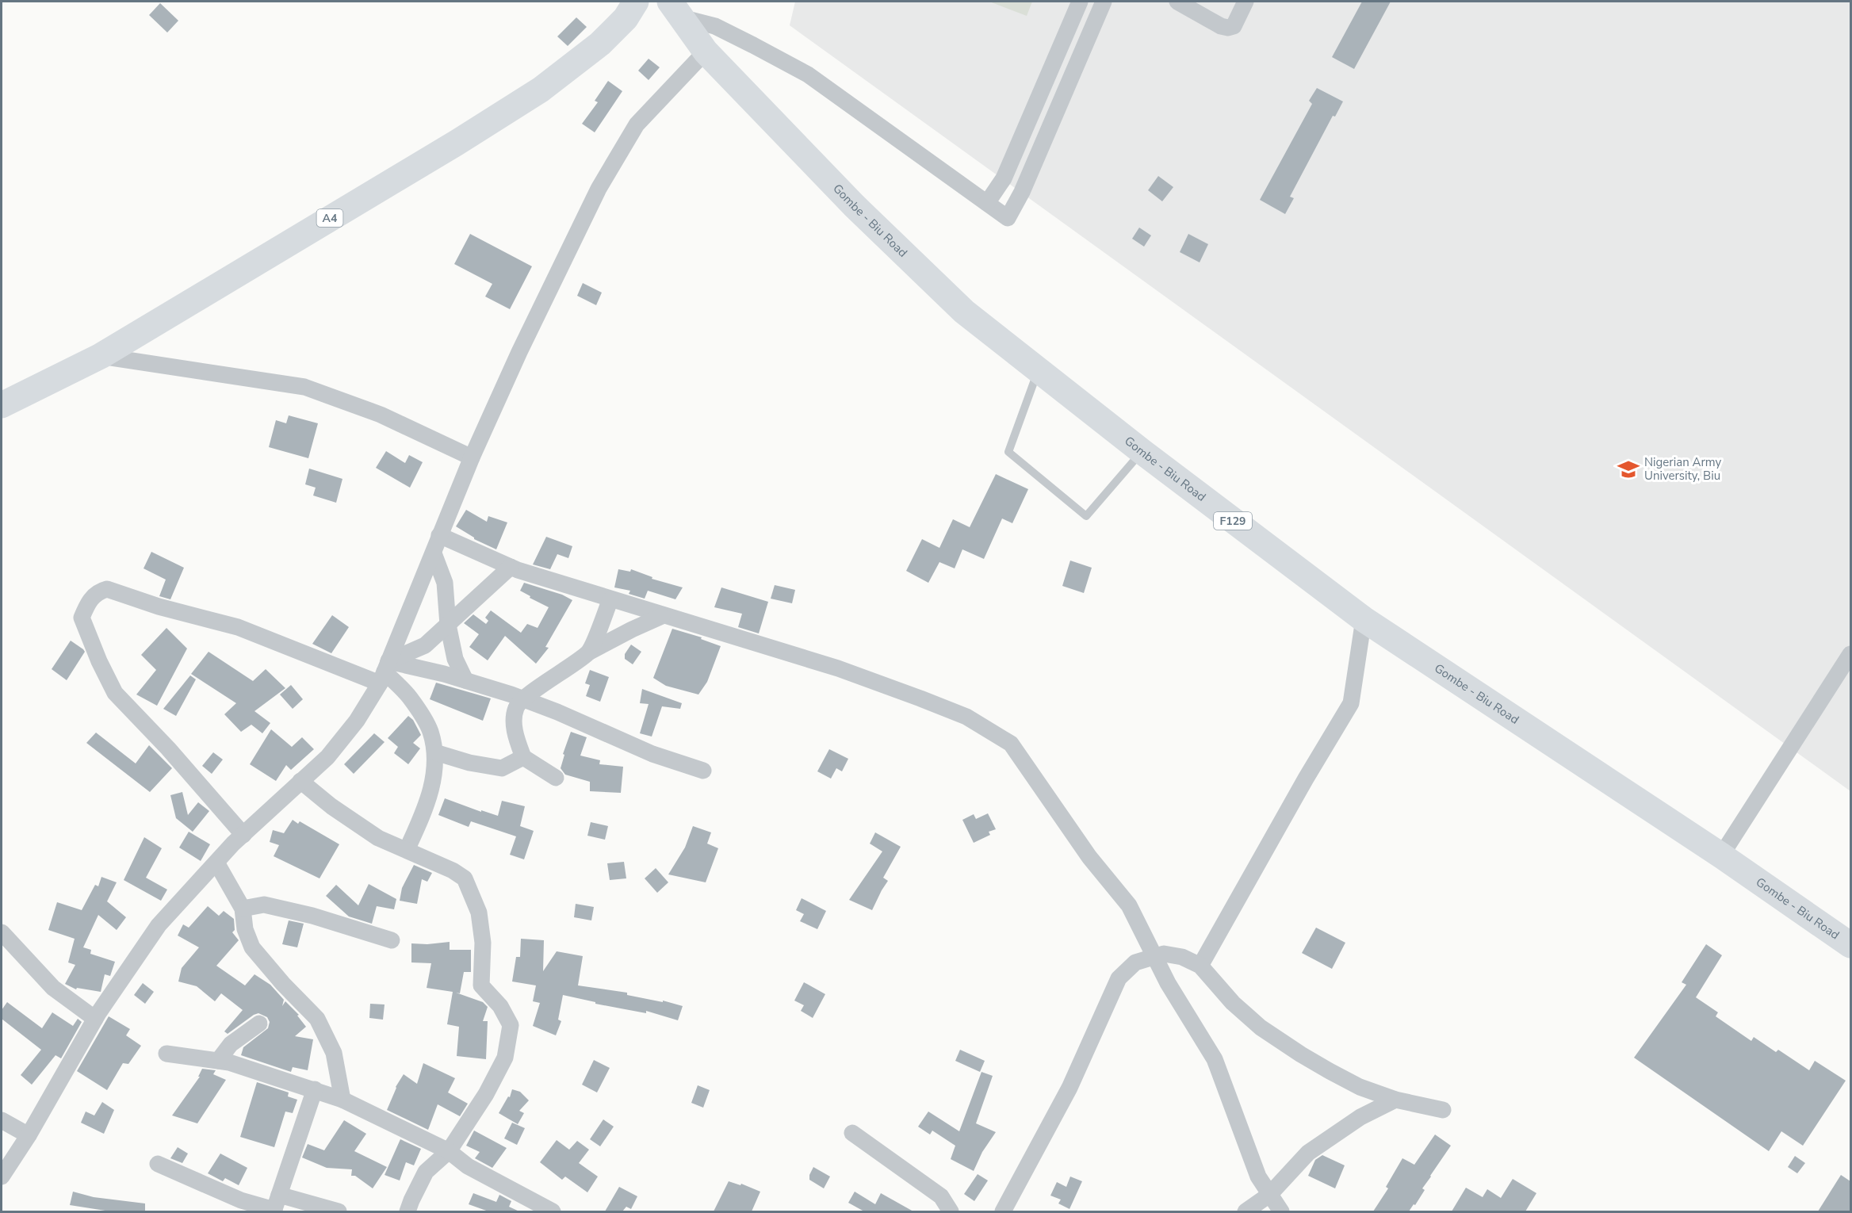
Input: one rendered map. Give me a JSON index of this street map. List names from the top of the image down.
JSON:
{
  "streets": {
    "main road": ["A4", "Gombe - Biu Road", "F129"]
  },
  "places": {
    "school or university": ["Nigerian Army University, Biu"]
  }
}
